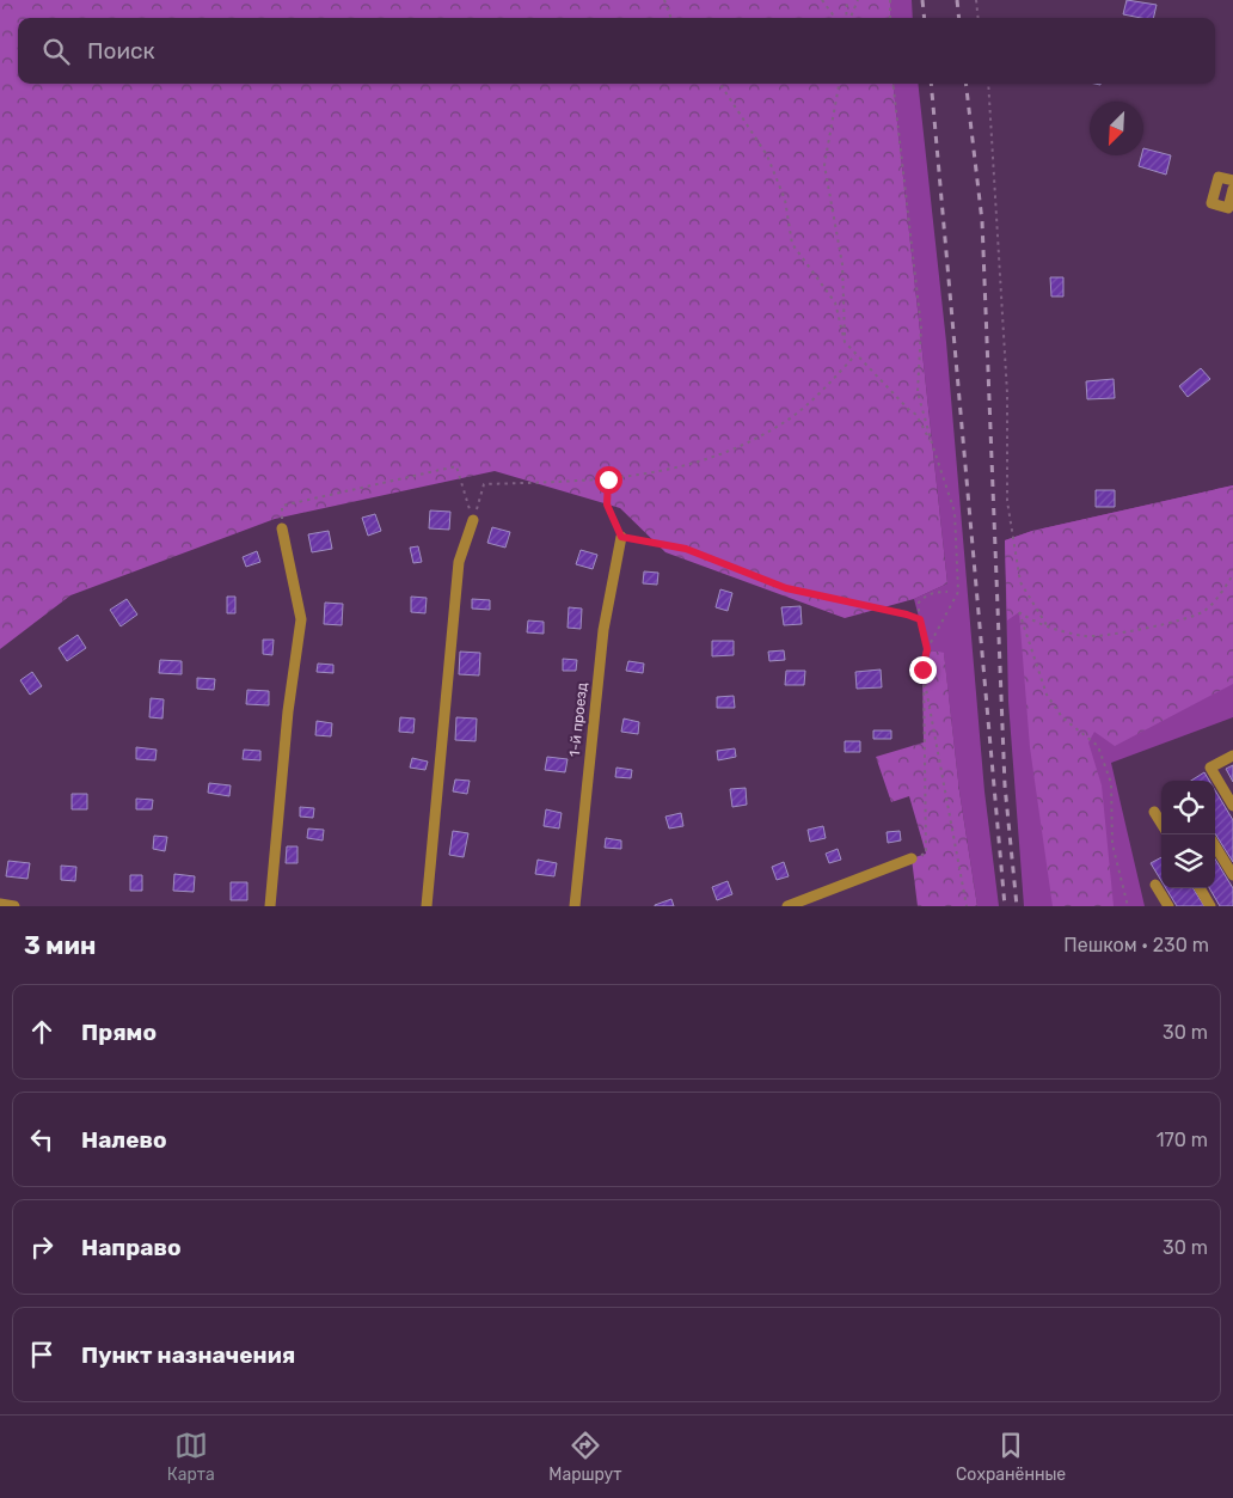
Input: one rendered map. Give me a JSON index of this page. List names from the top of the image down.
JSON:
{
  "streets": {
    "street": ["1-й проезд"]
  },
  "north": "bottom left",
  "page": {
    "search": "Поиск",
    "heading": ["3 мин", "Пешком · 230 m"],
    "list": [
      ["Прямо", "30 m"],
      ["Налево", "170 m"],
      ["Направо", "30 m"],
      "Пункт назначения"
    ],
    "nav": ["Карта", "Маршрут", "Сохранённые"]
  }
}
